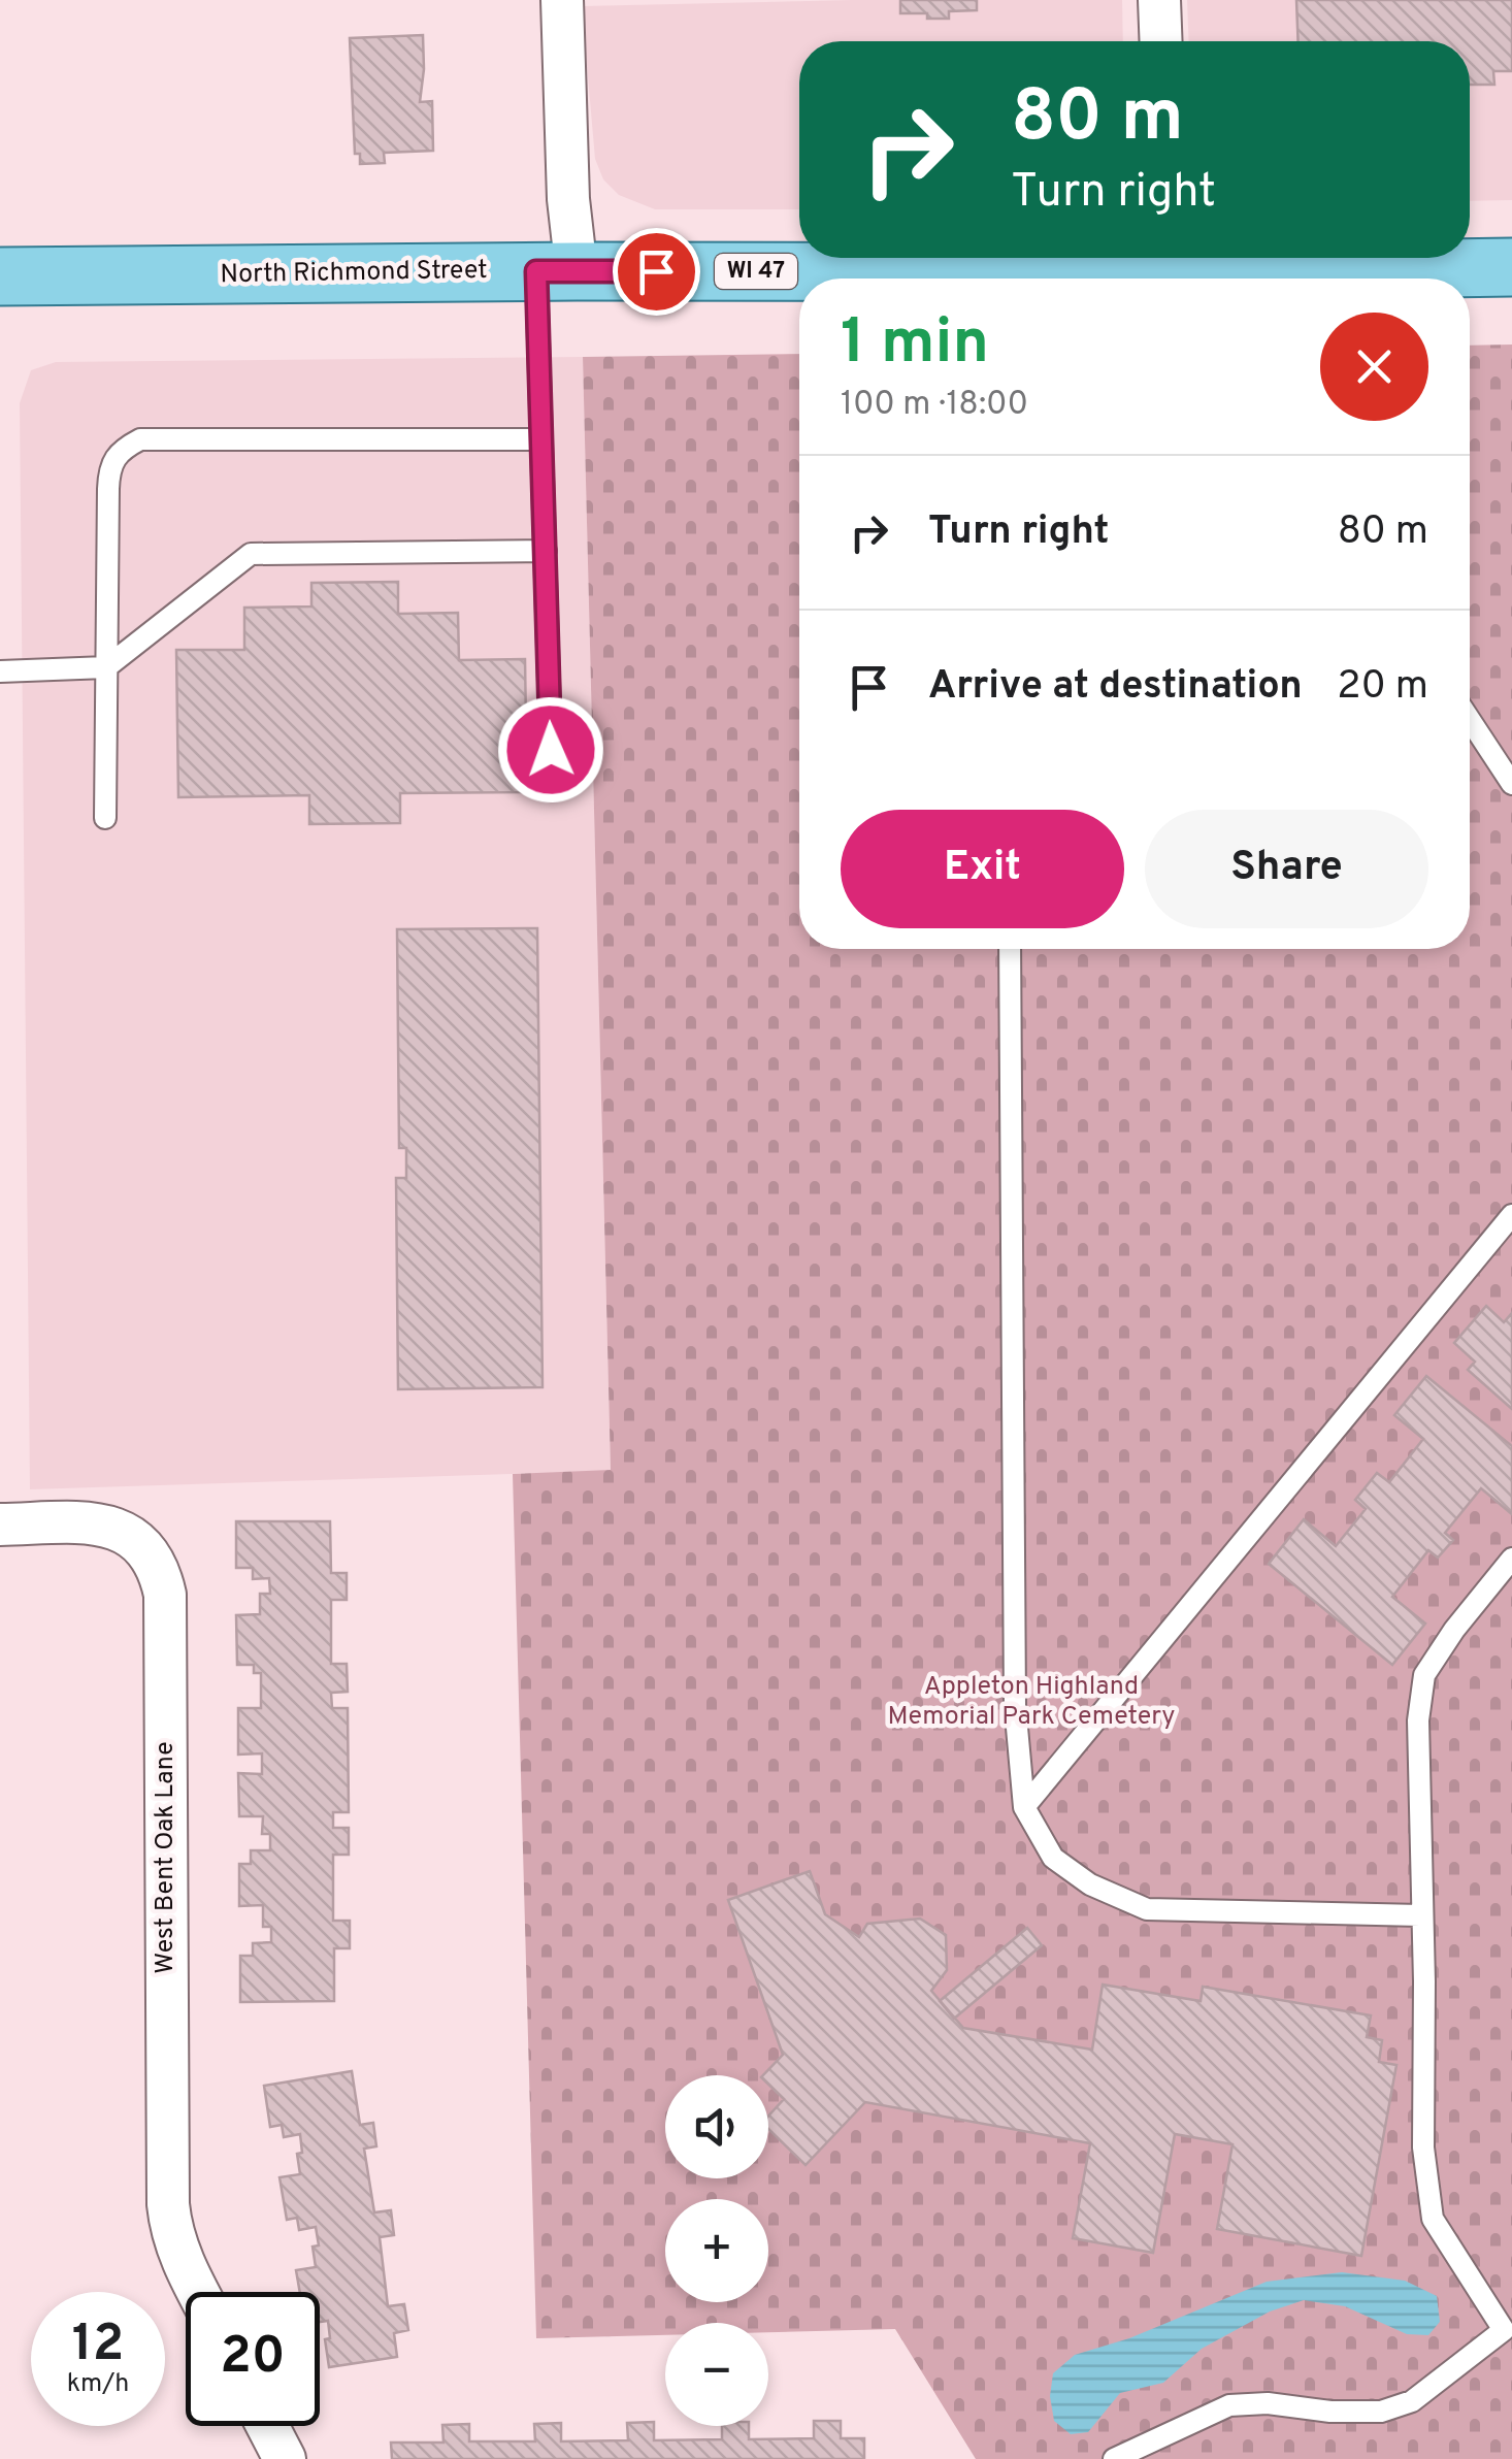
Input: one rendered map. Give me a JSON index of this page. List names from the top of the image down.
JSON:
{
  "streets": {
    "main road": ["WI 47", "North Richmond Street"],
    "street": ["West Bent Oak Lane"]
  },
  "parks": ["Appleton Highland Memorial Park Cemetery"],
  "page": {
    "turn": ["80 m", "Turn right"],
    "heading": ["1 min", "100 m · 18:00"],
    "list": [
      {
        "name": "Turn right",
        "value": "80 m"
      },
      {
        "name": "Arrive at destination",
        "value": "20 m"
      }
    ],
    "buttons": ["Exit", "Share"],
    "map_buttons": ["+", "−"],
    "speed": "12 km/h",
    "limit": "20"
  }
}
